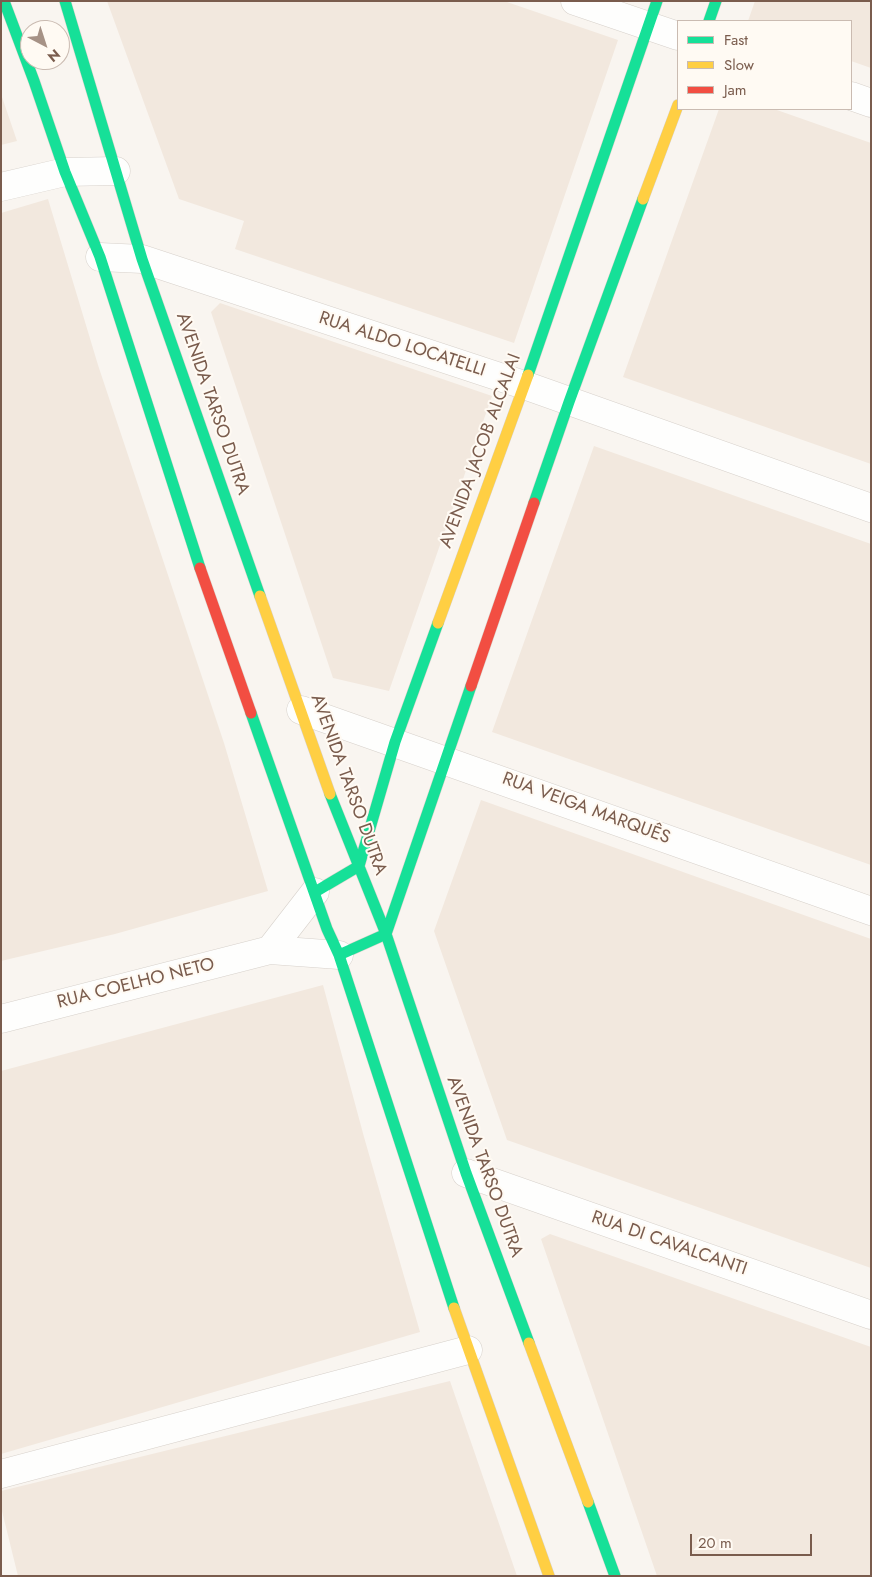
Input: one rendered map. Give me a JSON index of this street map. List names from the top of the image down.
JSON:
{
  "streets": {
    "street": [
      "RUA ALDO LOCATELLI",
      "AVENIDA TARSO DUTRA",
      "AVENIDA JACOB ALCALAI",
      "RUA VEIGA MARQUÊS",
      "RUA COELHO NETO",
      "RUA DI CAVALCANTI"
    ]
  },
  "crossings": [
    ["RUA ALDO LOCATELLI", "AVENIDA TARSO DUTRA"],
    ["RUA ALDO LOCATELLI", "AVENIDA JACOB ALCALAI"],
    ["AVENIDA TARSO DUTRA", "AVENIDA JACOB ALCALAI"],
    ["AVENIDA TARSO DUTRA", "RUA VEIGA MARQUÊS"],
    ["AVENIDA TARSO DUTRA", "RUA DI CAVALCANTI"],
    ["AVENIDA JACOB ALCALAI", "RUA VEIGA MARQUÊS"]
  ],
  "legend": ["Fast", "Slow", "Jam"],
  "scale_bar": "20 m",
  "north": "bottom right"
}
